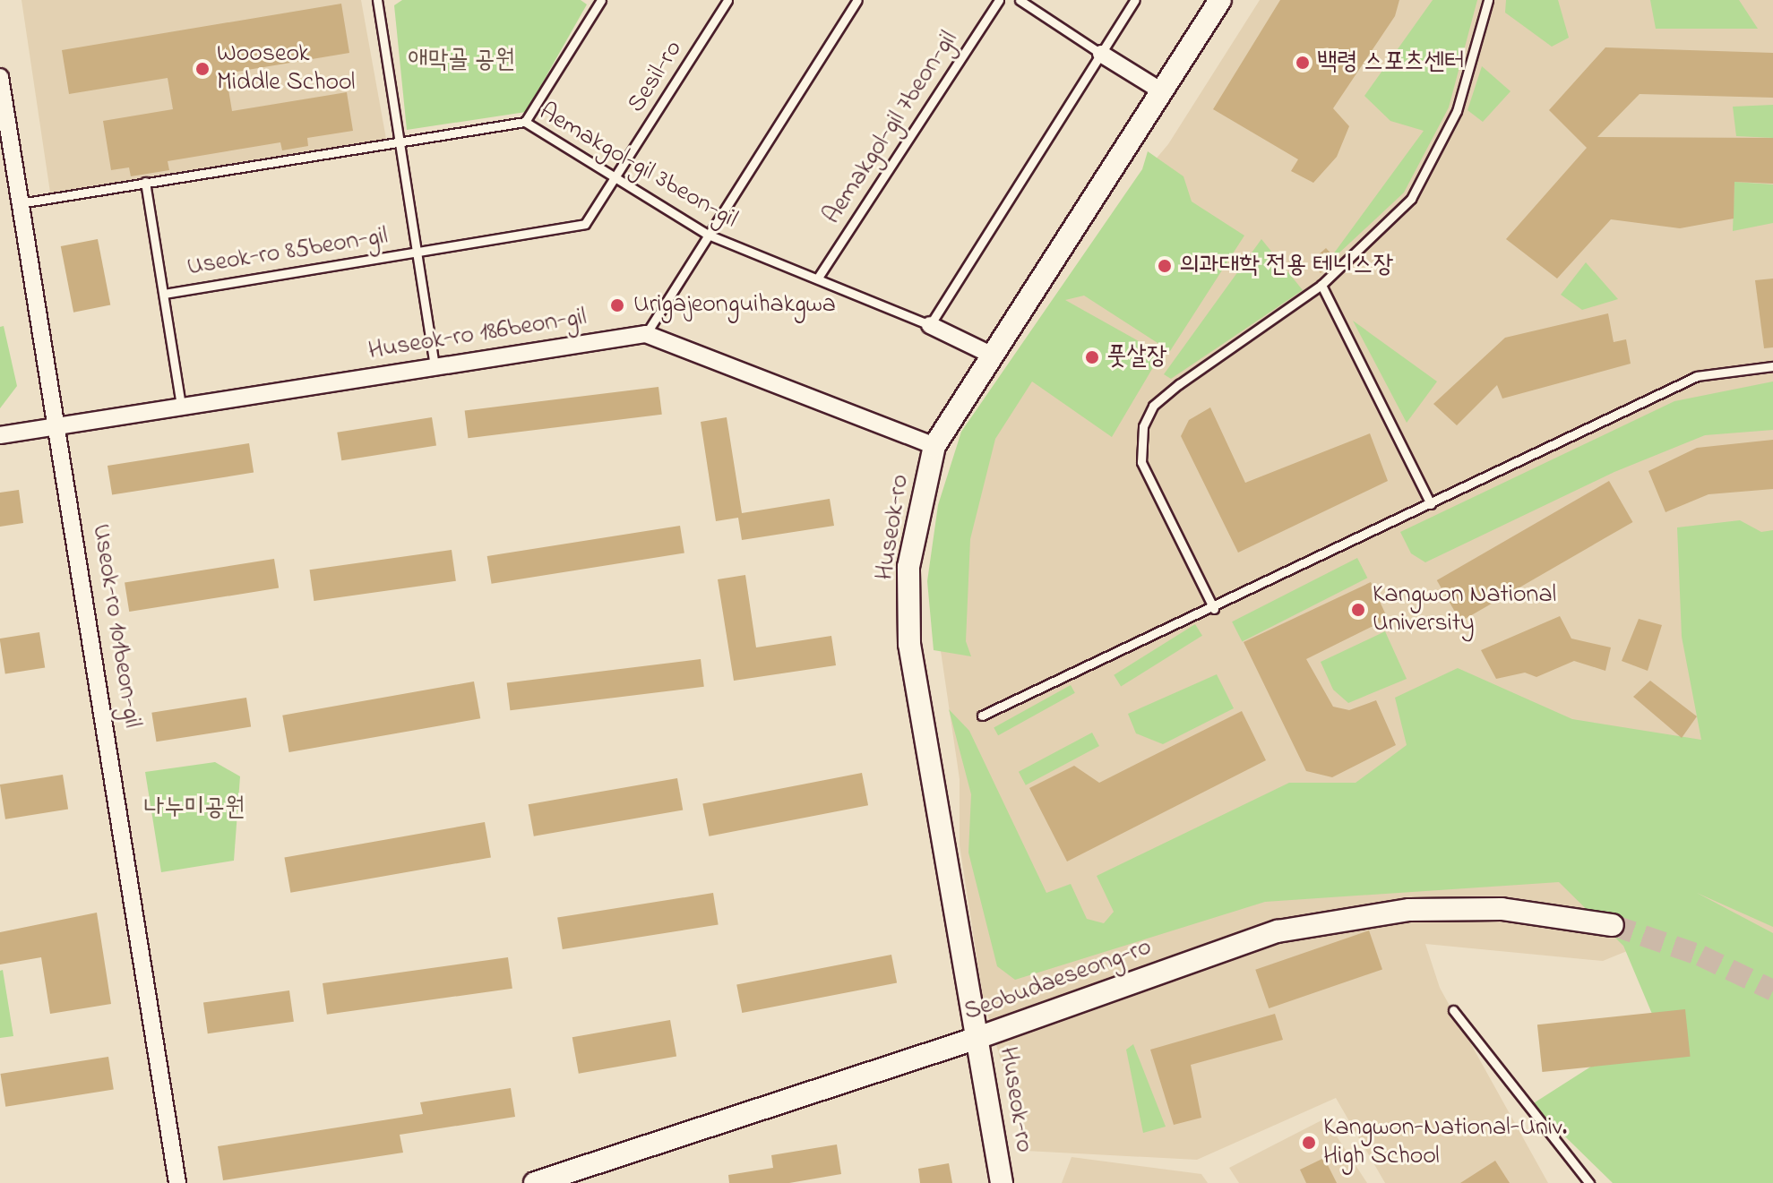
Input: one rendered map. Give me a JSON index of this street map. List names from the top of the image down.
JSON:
{
  "streets": {
    "street": [
      "Huseok-ro 186beon-gil",
      "Huseok-ro",
      "Useok-ro 101beon-gil",
      "Seobudaeseong-ro"
    ],
    "lane": [
      "Sesil-ro",
      "Aemakgol-gil 7beon-gil",
      "Aemakgol-gil 3beon-gil",
      "Useok-ro 85beon-gil"
    ]
  },
  "crossings": [
    ["Sesil-ro", "Aemakgol-gil 3beon-gil"],
    ["Sesil-ro", "Useok-ro 85beon-gil"],
    ["Aemakgol-gil 7beon-gil", "Aemakgol-gil 3beon-gil"],
    ["Aemakgol-gil 3beon-gil", "Useok-ro 85beon-gil"],
    ["Aemakgol-gil 3beon-gil", "Useok-ro 101beon-gil"],
    ["Useok-ro 85beon-gil", "Huseok-ro 186beon-gil"],
    ["Huseok-ro 186beon-gil", "Huseok-ro"],
    ["Huseok-ro 186beon-gil", "Useok-ro 101beon-gil"],
    ["Huseok-ro", "Seobudaeseong-ro"]
  ],
  "parks": ["애막골 공원", "나누미공원"],
  "places": [
    "백령 스포츠센터",
    "Wooseok Middle School",
    "의과대학 전용 테니스장",
    "Urigajeonguihakgwa",
    "풋살장",
    "Kangwon National University",
    "Kangwon-National-Univ. High School"
  ]
}
